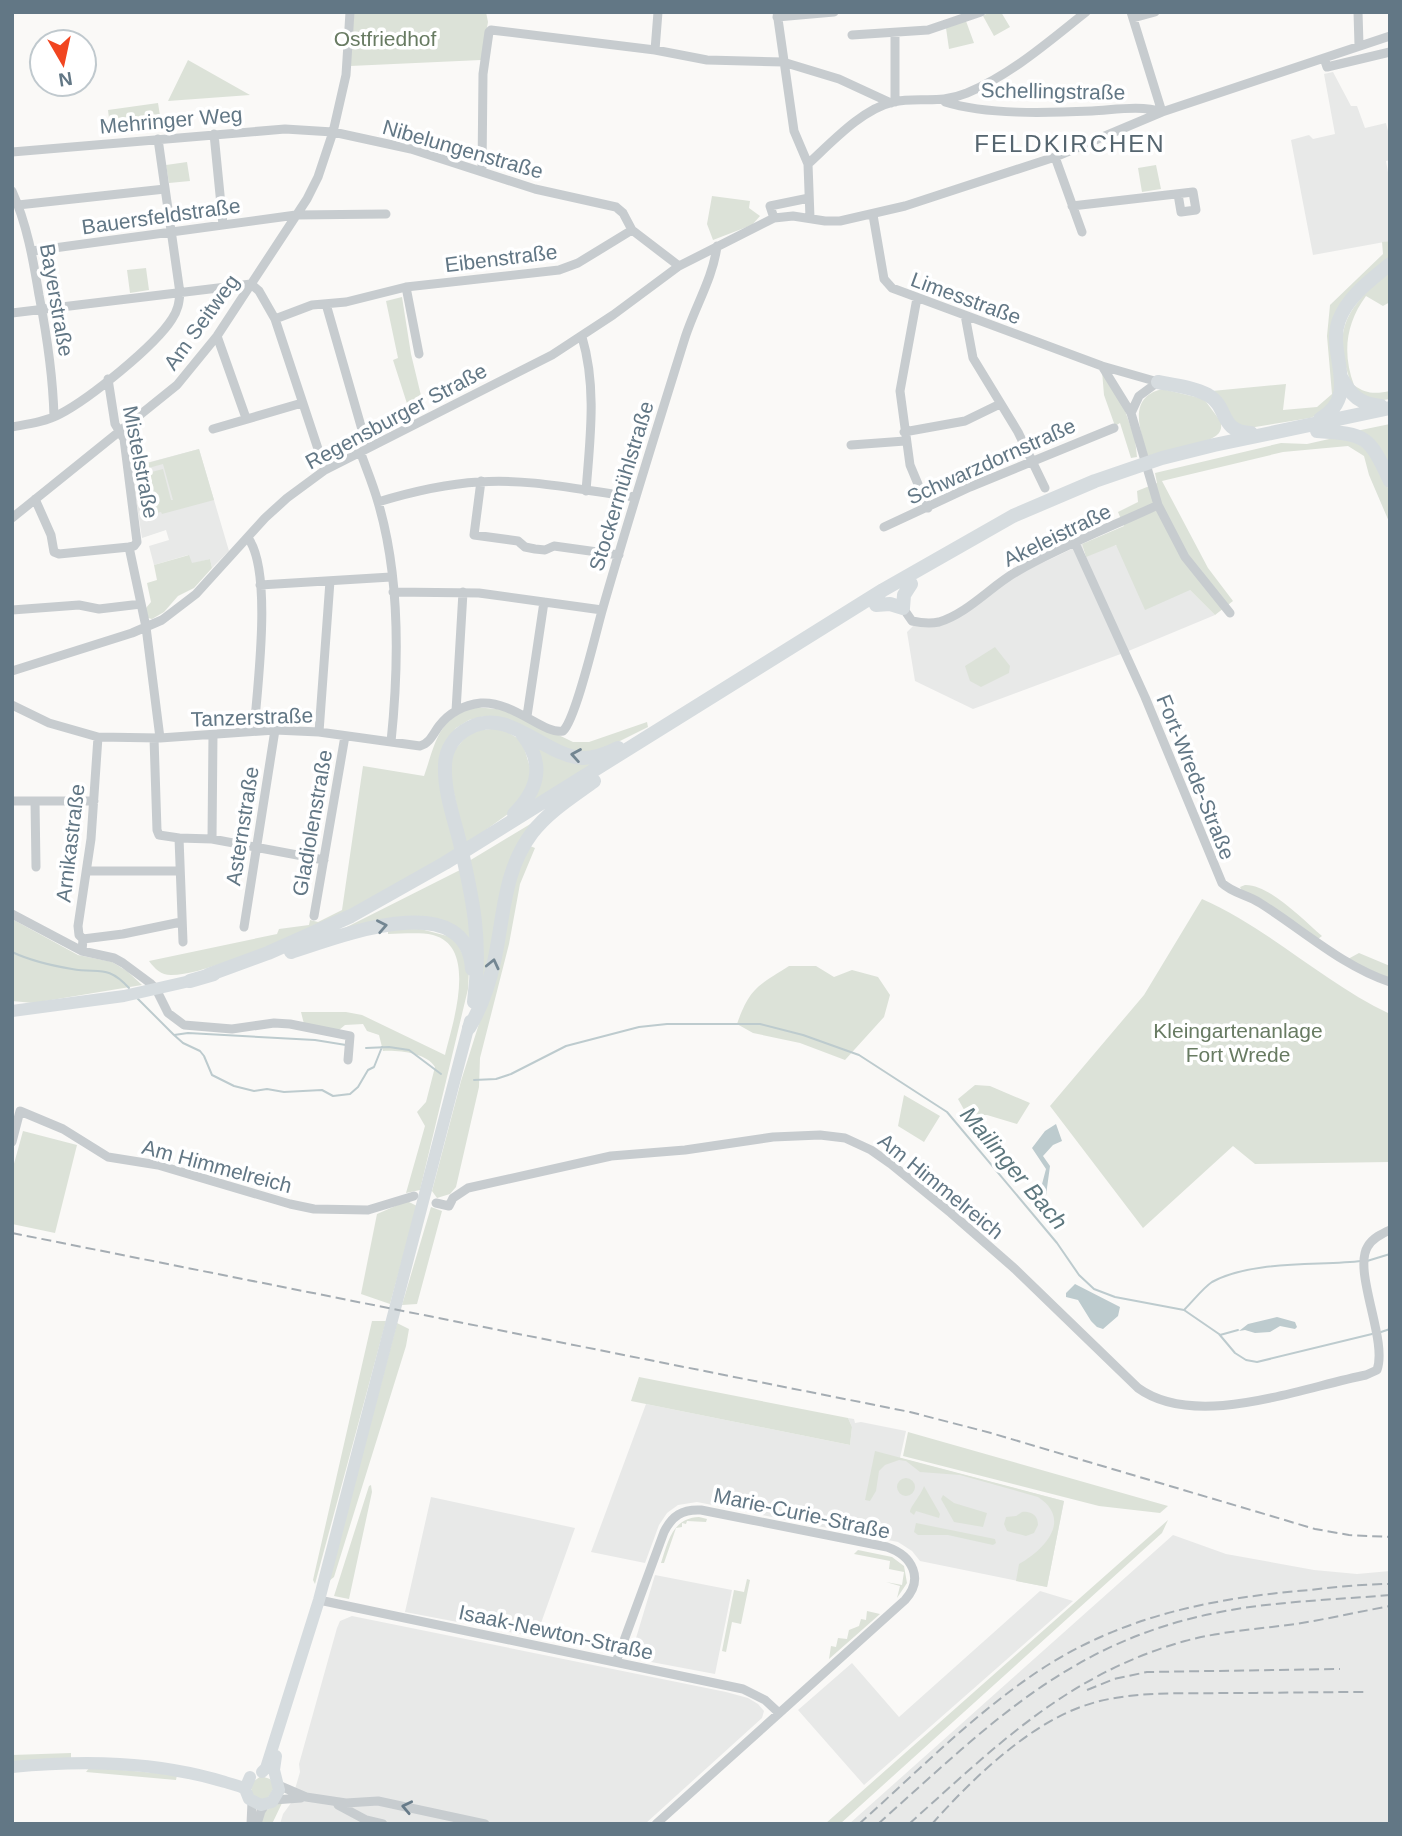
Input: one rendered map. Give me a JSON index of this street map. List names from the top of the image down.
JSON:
{
  "streets": {
    "street": [
      "Schellingstraße",
      "Mehringer Weg",
      "Nibelungenstraße",
      "Bauersfeldstraße",
      "Eibenstraße",
      "Limesstraße",
      "Bayerstraße",
      "Am Seitweg",
      "Regensburger Straße",
      "Schwarzdornstraße",
      "Mistelstraße",
      "Stockermühlstraße",
      "Akeleistraße",
      "Tanzerstraße",
      "Fort-Wrede-Straße",
      "Gladiolenstraße",
      "Asternstraße",
      "Arnikastraße",
      "Am Himmelreich",
      "Marie-Curie-Straße",
      "Isaak-Newton-Straße"
    ]
  },
  "crossings": [
    ["Mehringer Weg", "Nibelungenstraße"],
    ["Mehringer Weg", "Am Seitweg"],
    ["Nibelungenstraße", "Eibenstraße"],
    ["Nibelungenstraße", "Am Seitweg"],
    ["Nibelungenstraße", "Regensburger Straße"],
    ["Bauersfeldstraße", "Bayerstraße"],
    ["Bauersfeldstraße", "Am Seitweg"],
    ["Am Seitweg", "Mistelstraße"],
    ["Regensburger Straße", "Mistelstraße"],
    ["Regensburger Straße", "Stockermühlstraße"],
    ["Mistelstraße", "Tanzerstraße"],
    ["Akeleistraße", "Fort-Wrede-Straße"],
    ["Tanzerstraße", "Gladiolenstraße"],
    ["Tanzerstraße", "Asternstraße"],
    ["Tanzerstraße", "Arnikastraße"],
    ["Marie-Curie-Straße", "Isaak-Newton-Straße"]
  ],
  "districts": ["FELDKIRCHEN"],
  "water": ["Mailinger Bach"],
  "parks": ["Ostfriedhof", "Kleingartenanlage Fort Wrede"],
  "north": "bottom"
}
